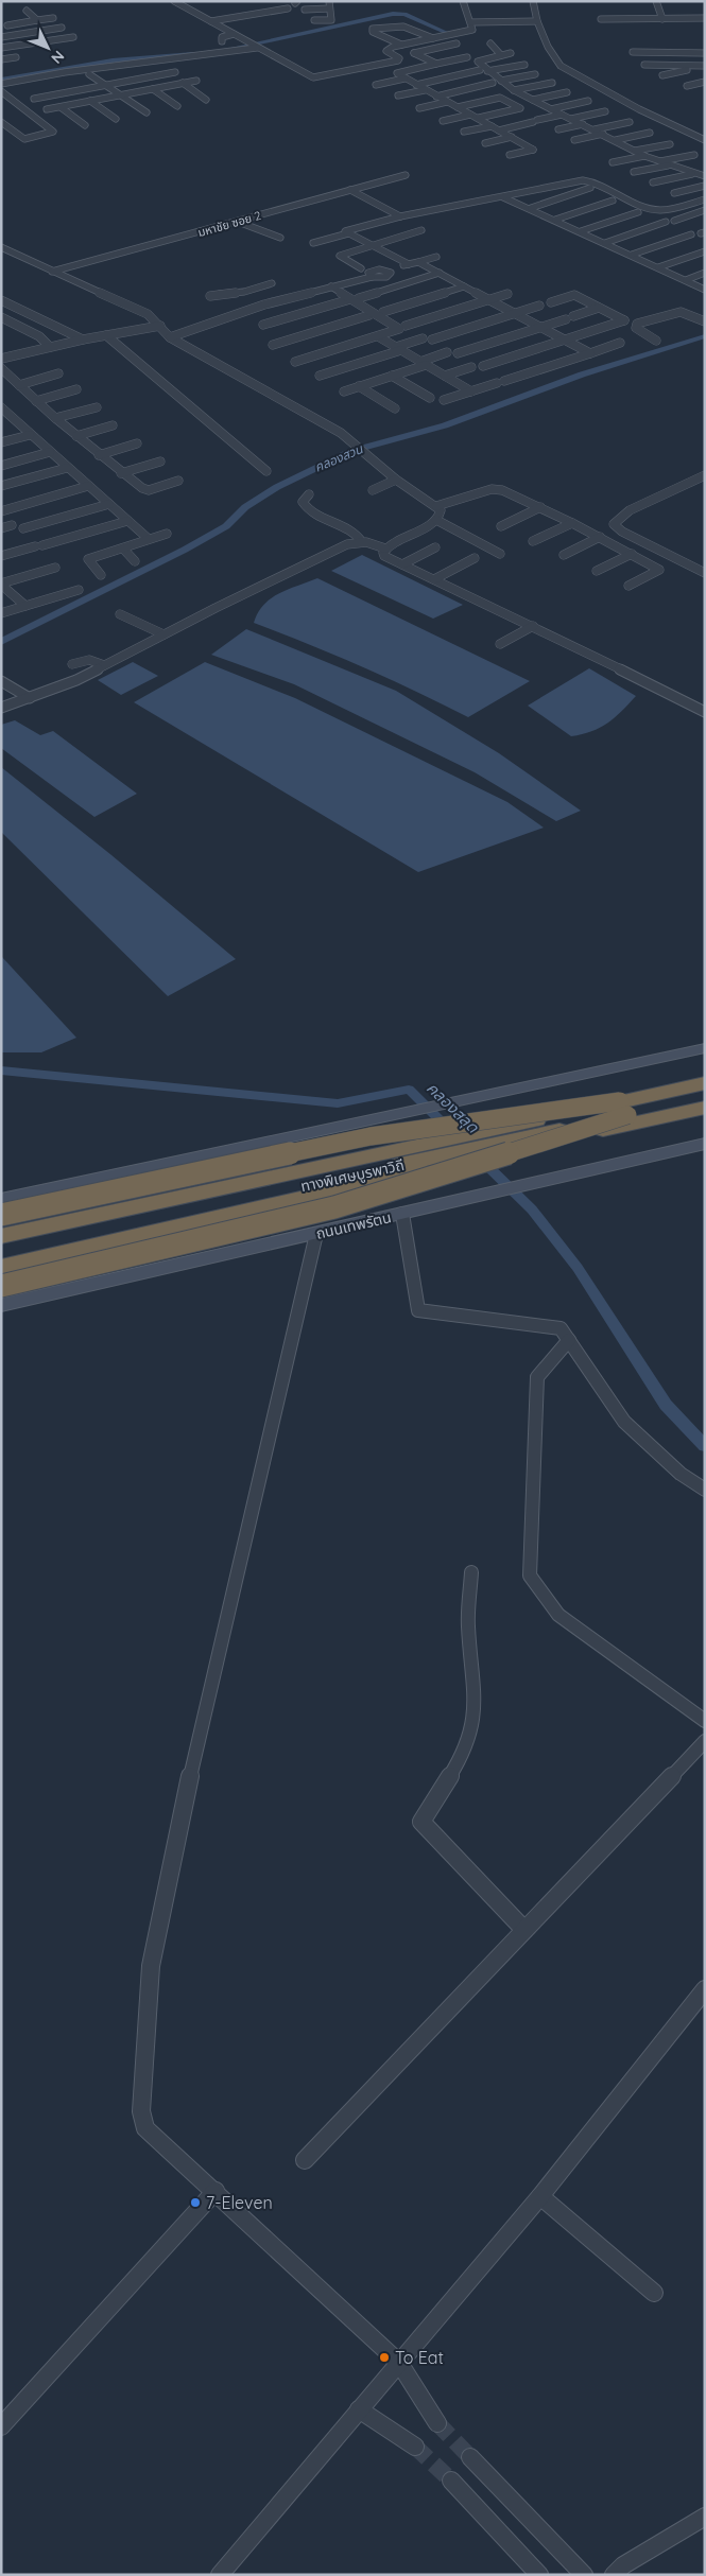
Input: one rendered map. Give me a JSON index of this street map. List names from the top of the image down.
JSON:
{
  "streets": {
    "highway": ["ทางพิเศษบูรพาวิถี"],
    "main road": ["ถนนเทพรัตน"],
    "street": ["มหาชัย ซอย 2"]
  },
  "water": ["คลองสวน", "คลองสลุด"],
  "places": ["7-Eleven", "To Eat"],
  "north": "bottom right"
}
